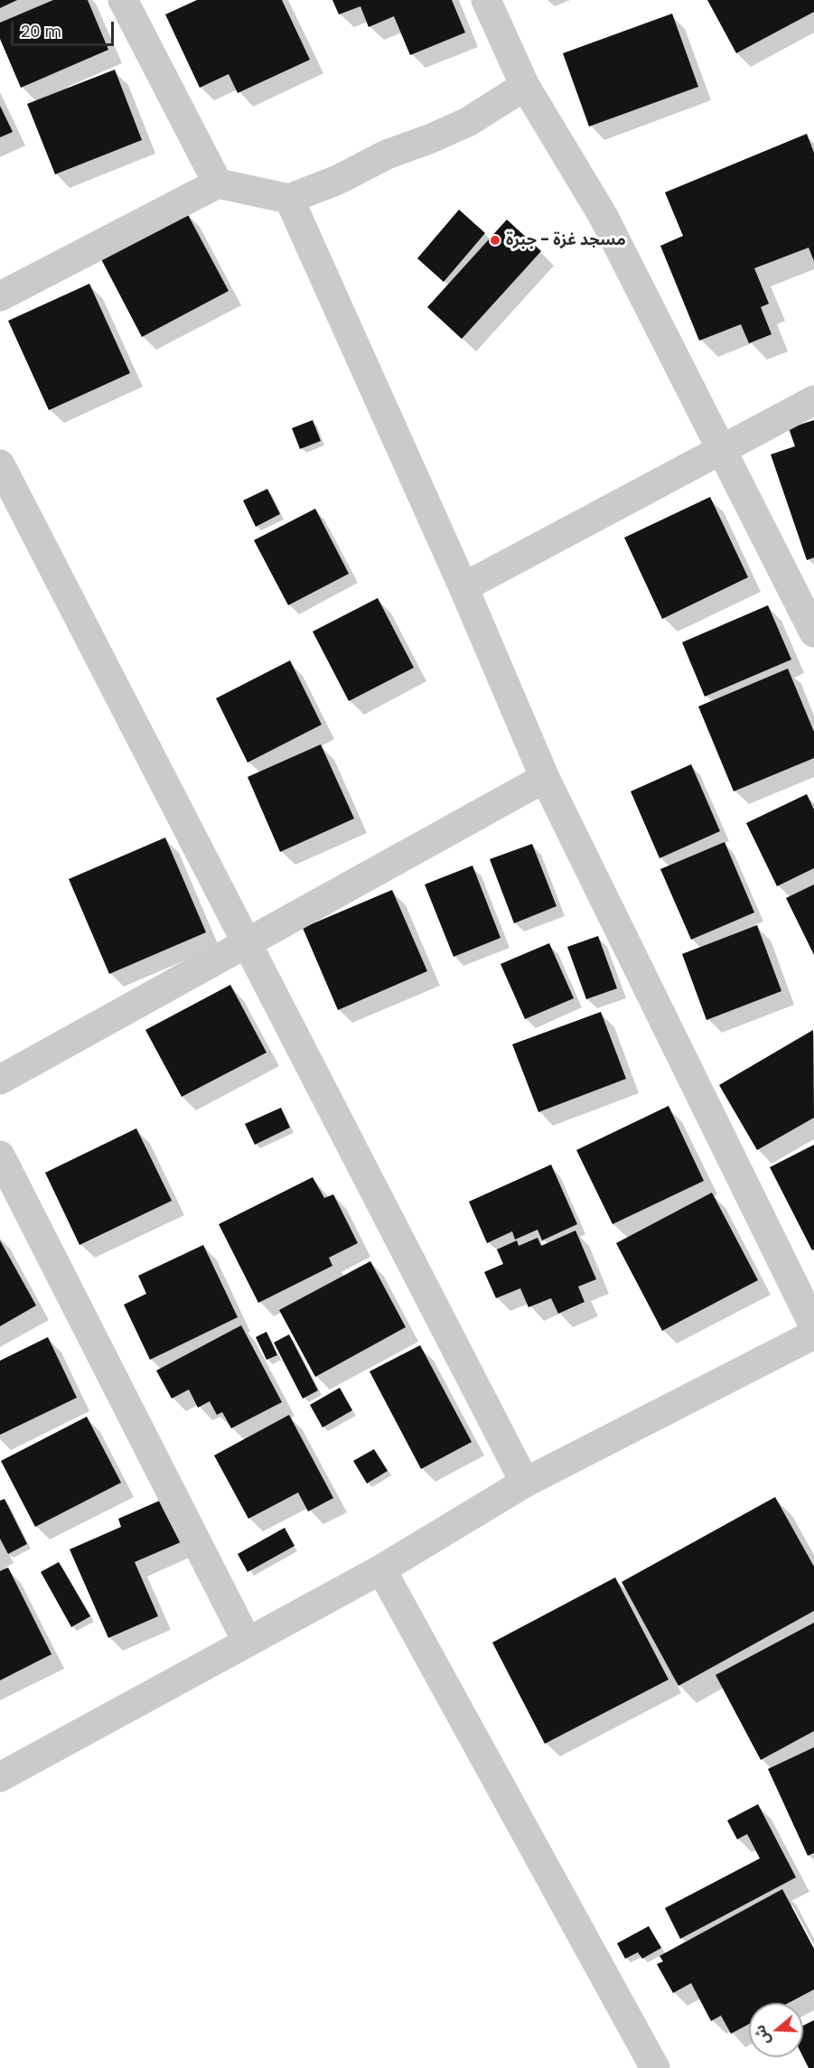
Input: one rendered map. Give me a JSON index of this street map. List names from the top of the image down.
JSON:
{
  "places": ["مسجد غزة - جبرة"],
  "scale_bar": "20 m",
  "north": "left"
}
